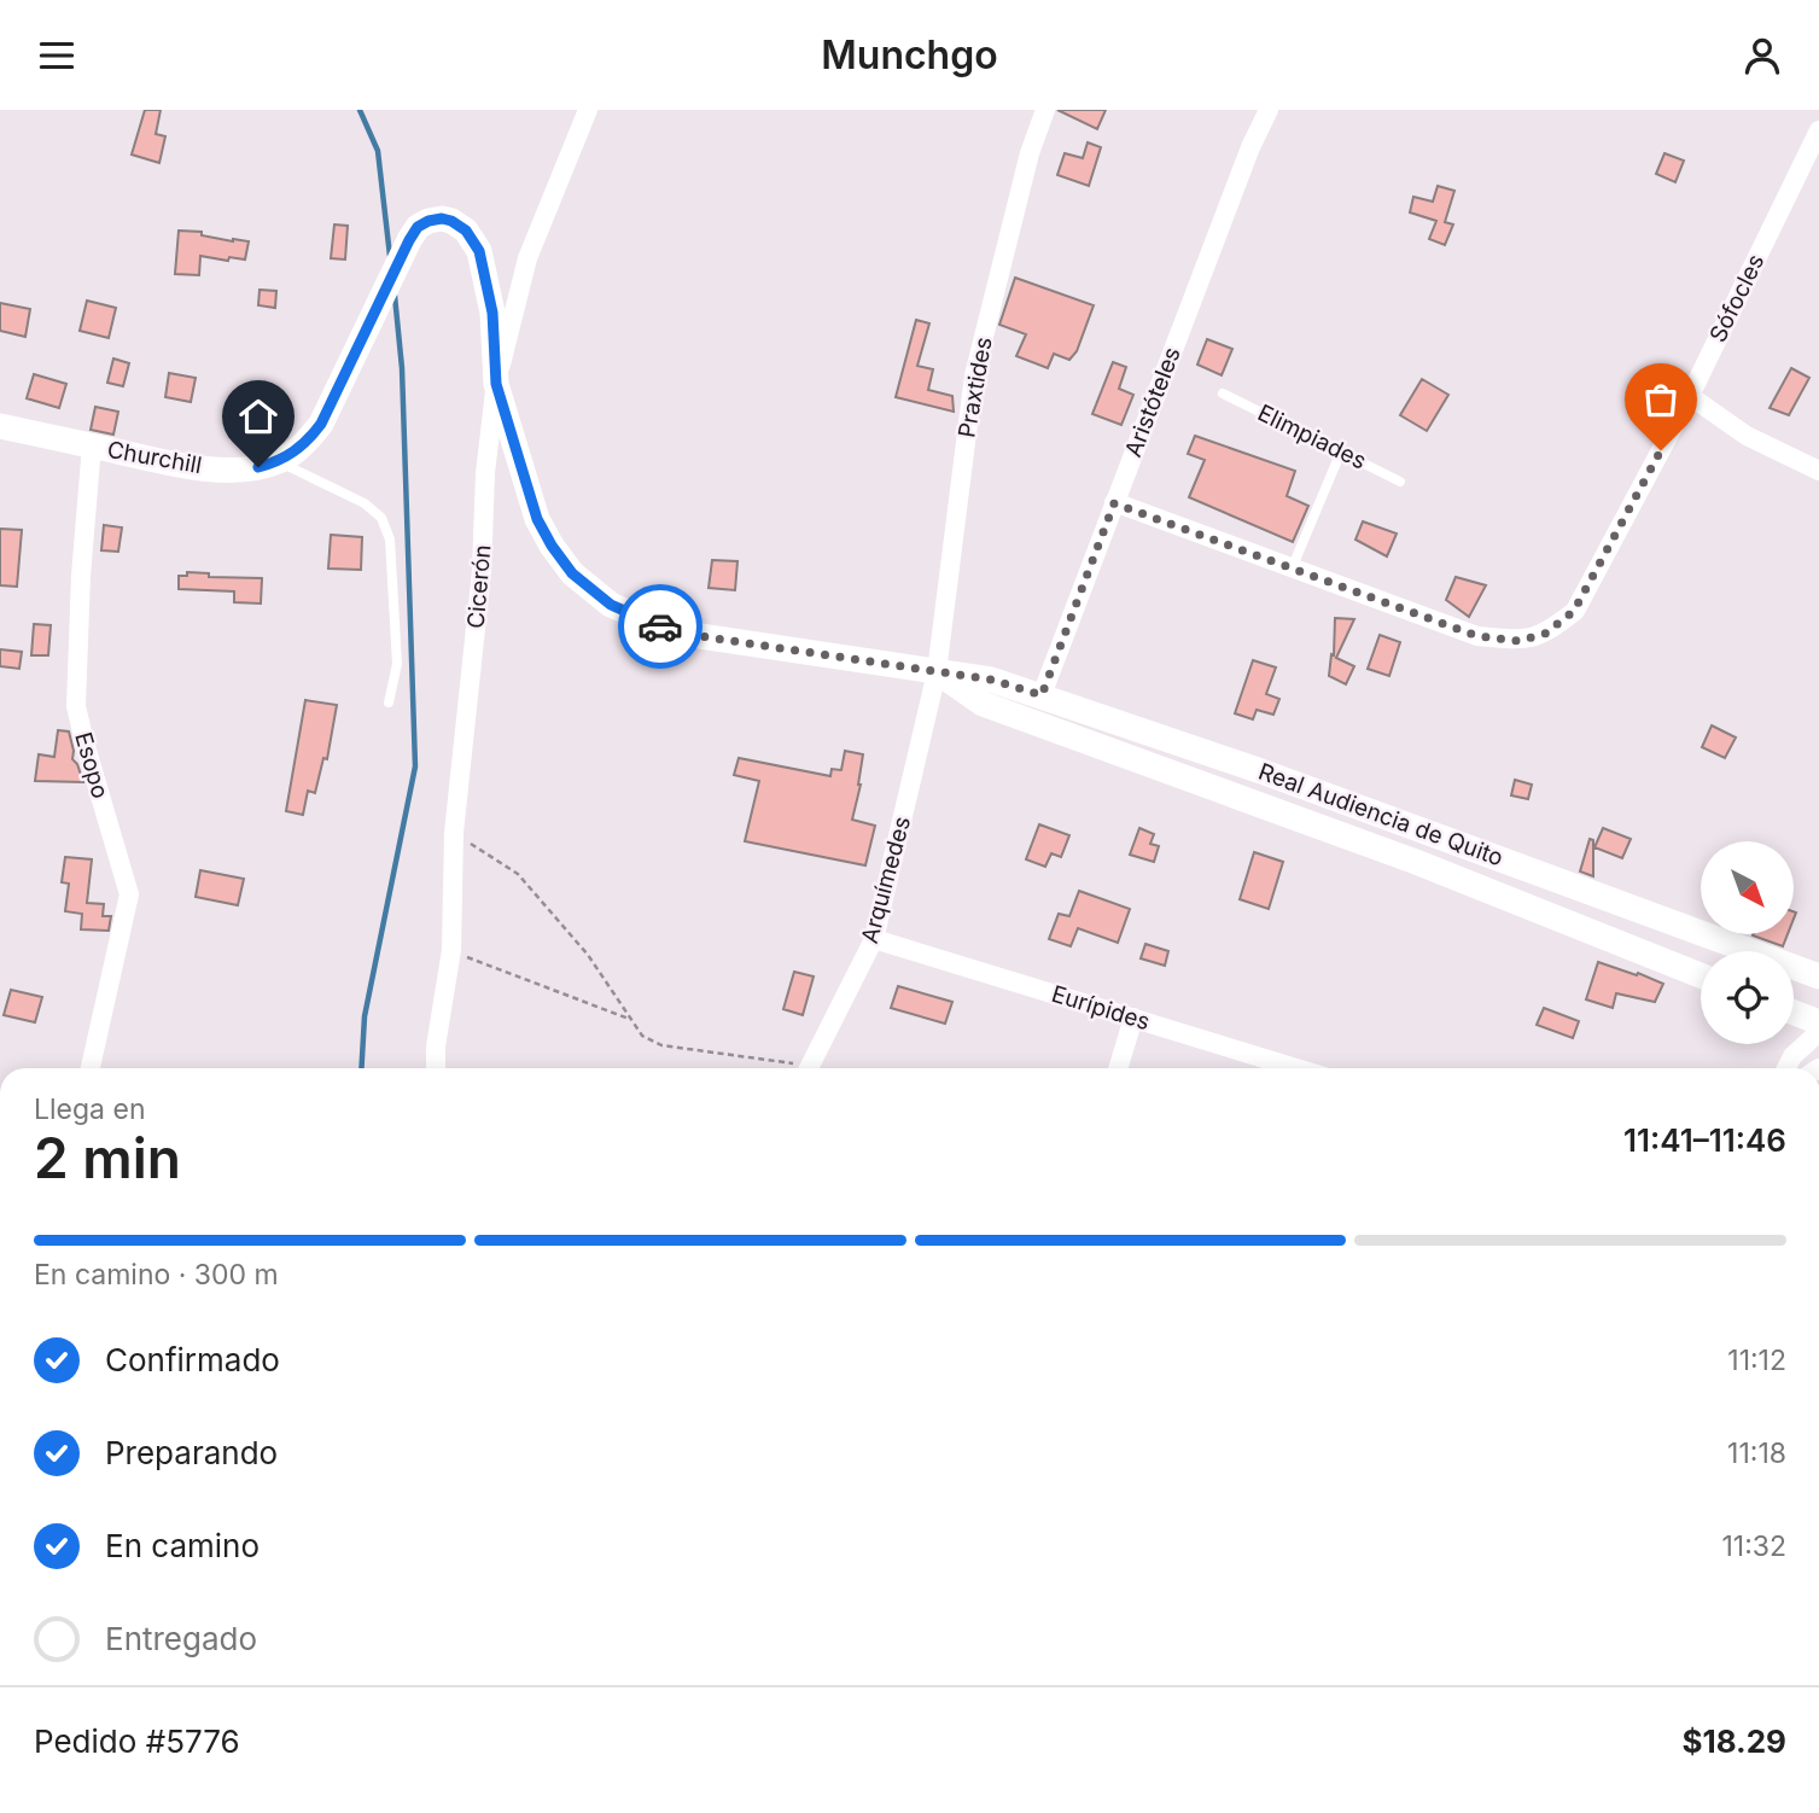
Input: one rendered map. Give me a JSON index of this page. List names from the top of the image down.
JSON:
{
  "streets": {
    "main road": ["Churchill", "Real Audiencia de Quito"],
    "street": [
      "Sófocles",
      "Praxtides",
      "Aristóteles",
      "Cicerón",
      "Esopo",
      "Arquímedes",
      "Eurípides"
    ],
    "lane": ["Elimpiades"]
  },
  "crossings": [
    ["Sófocles", "Aristóteles"],
    ["Praxtides", "Real Audiencia de Quito"],
    ["Praxtides", "Arquímedes"],
    ["Aristóteles", "Real Audiencia de Quito"],
    ["Churchill", "Cicerón"],
    ["Churchill", "Esopo"],
    ["Churchill", "Real Audiencia de Quito"],
    ["Cicerón", "Real Audiencia de Quito"],
    ["Real Audiencia de Quito", "Arquímedes"],
    ["Arquímedes", "Eurípides"]
  ],
  "north": "bottom right",
  "page": {
    "header": "Munchgo",
    "heading": ["2 min", "Llega en", "11:41–11:46"],
    "panel": ["Pedido #5776", "$18.29"],
    "bar": "En camino · 300 m",
    "list": [
      ["Confirmado", "11:12"],
      ["Preparando", "11:18"],
      ["En camino", "11:32"],
      "Entregado"
    ]
  }
}
